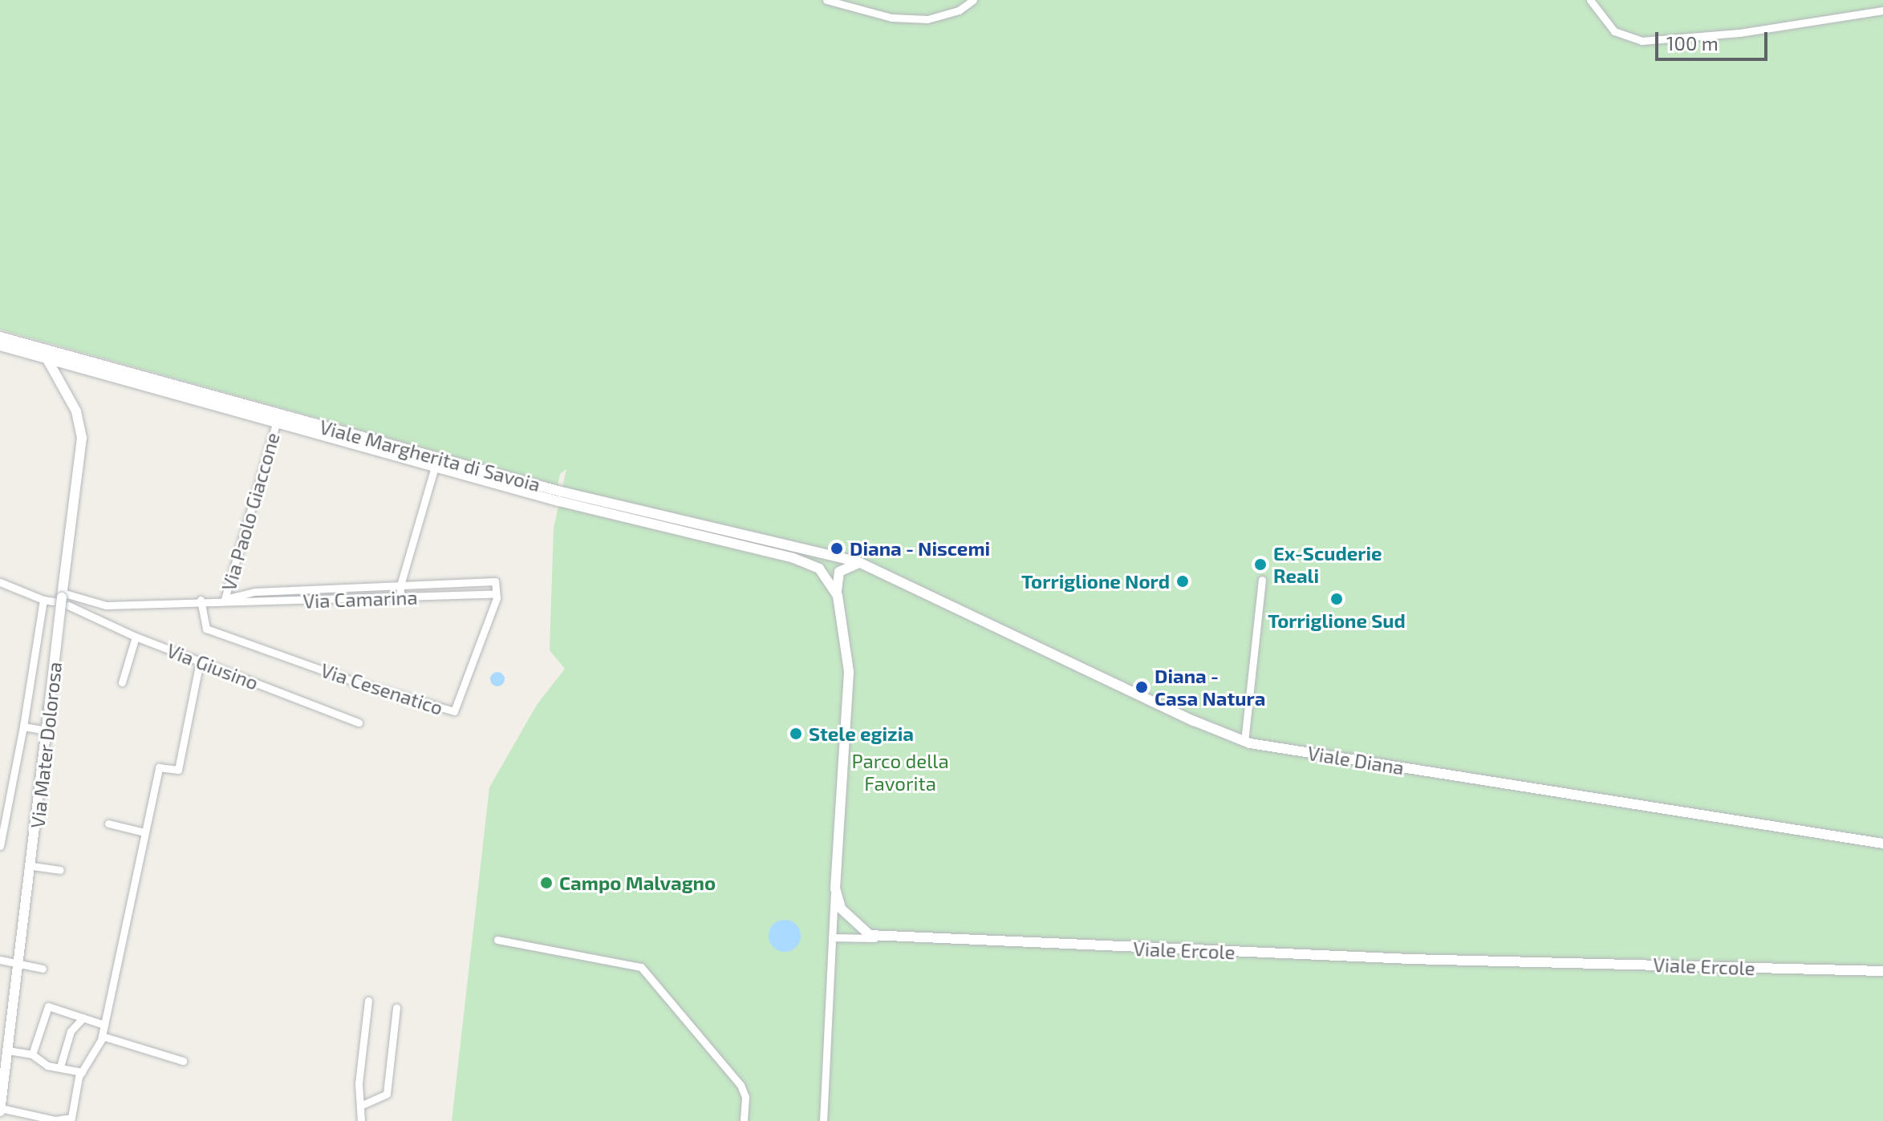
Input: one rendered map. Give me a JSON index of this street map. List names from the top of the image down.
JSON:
{
  "streets": {
    "street": [
      "Viale Margherita di Savoia",
      "Via Paolo Giaccone",
      "Via Camarina",
      "Via Giusino",
      "Via Cesenatico",
      "Via Mater Dolorosa",
      "Viale Diana",
      "Viale Ercole"
    ]
  },
  "crossings": [
    ["Viale Margherita di Savoia", "Via Paolo Giaccone"],
    ["Viale Margherita di Savoia", "Via Mater Dolorosa"],
    ["Viale Margherita di Savoia", "Viale Diana"],
    ["Viale Margherita di Savoia", "Viale Ercole"],
    ["Via Paolo Giaccone", "Via Camarina"],
    ["Via Camarina", "Via Giusino"],
    ["Via Camarina", "Via Cesenatico"],
    ["Via Camarina", "Via Mater Dolorosa"],
    ["Via Giusino", "Via Mater Dolorosa"]
  ],
  "parks": ["Parco della Favorita"],
  "places": [
    "Diana - Niscemi",
    "Ex-Scuderie Reali",
    "Torriglione Nord",
    "Torriglione Sud",
    "Diana - Casa Natura",
    "Stele egizia",
    "Campo Malvagno"
  ],
  "scale_bar": "100 m"
}
